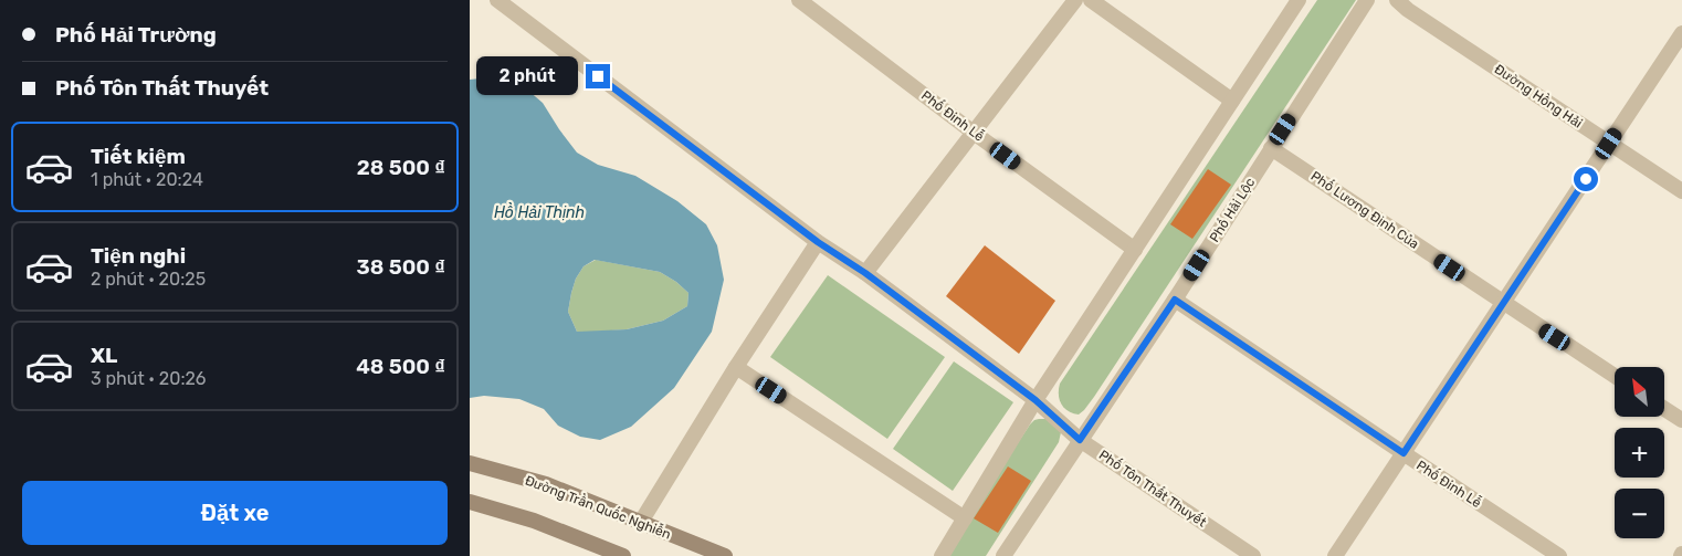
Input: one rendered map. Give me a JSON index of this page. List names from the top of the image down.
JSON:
{
  "streets": {
    "main road": ["Đường Trần Quốc Nghiễn"],
    "street": [
      "Đường Hồng Hải",
      "Phố Đinh Lễ",
      "Phố Hải Lộc",
      "Phố Lương Định Của",
      "Phố Tôn Thất Thuyết"
    ]
  },
  "crossings": [
    ["Phố Đinh Lễ", "Phố Hải Lộc"],
    ["Phố Hải Lộc", "Phố Lương Định Của"],
    ["Phố Hải Lộc", "Phố Tôn Thất Thuyết"]
  ],
  "water": ["Hồ Hải Thịnh"],
  "north": "top left",
  "page": {
    "banner": ["Phố Hải Trường", "Phố Tôn Thất Thuyết"],
    "bubble": "2 phút",
    "list": [
      {
        "name": "Tiết kiệm",
        "note": "1 phút · 20:24",
        "value": "28 500 ₫"
      },
      {
        "name": "Tiện nghi",
        "note": "2 phút · 20:25",
        "value": "38 500 ₫"
      },
      {
        "name": "XL",
        "note": "3 phút · 20:26",
        "value": "48 500 ₫"
      }
    ],
    "map_buttons": ["+", "−"],
    "buttons": "Đặt xe"
  }
}
